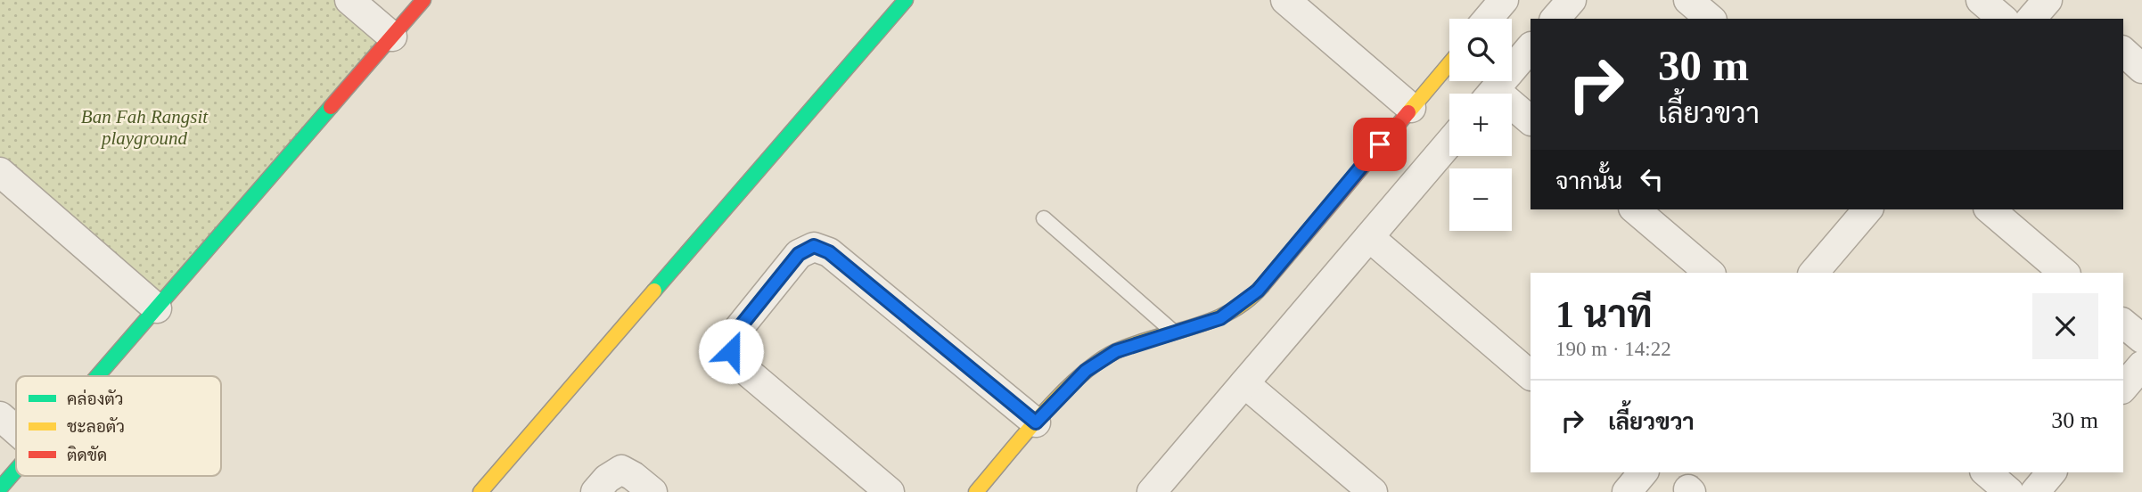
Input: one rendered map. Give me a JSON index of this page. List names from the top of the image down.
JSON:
{
  "parks": ["Ban Fah Rangsit playground"],
  "legend": ["คล่องตัว", "ชะลอตัว", "ติดขัด"],
  "page": {
    "map_buttons": ["+", "−"],
    "turn": ["30 m", "เลี้ยวขวา"],
    "then": "จากนั้น",
    "heading": ["1 นาที", "190 m · 14:22"],
    "list": [
      {
        "name": "เลี้ยวขวา",
        "value": "30 m"
      }
    ]
  }
}
